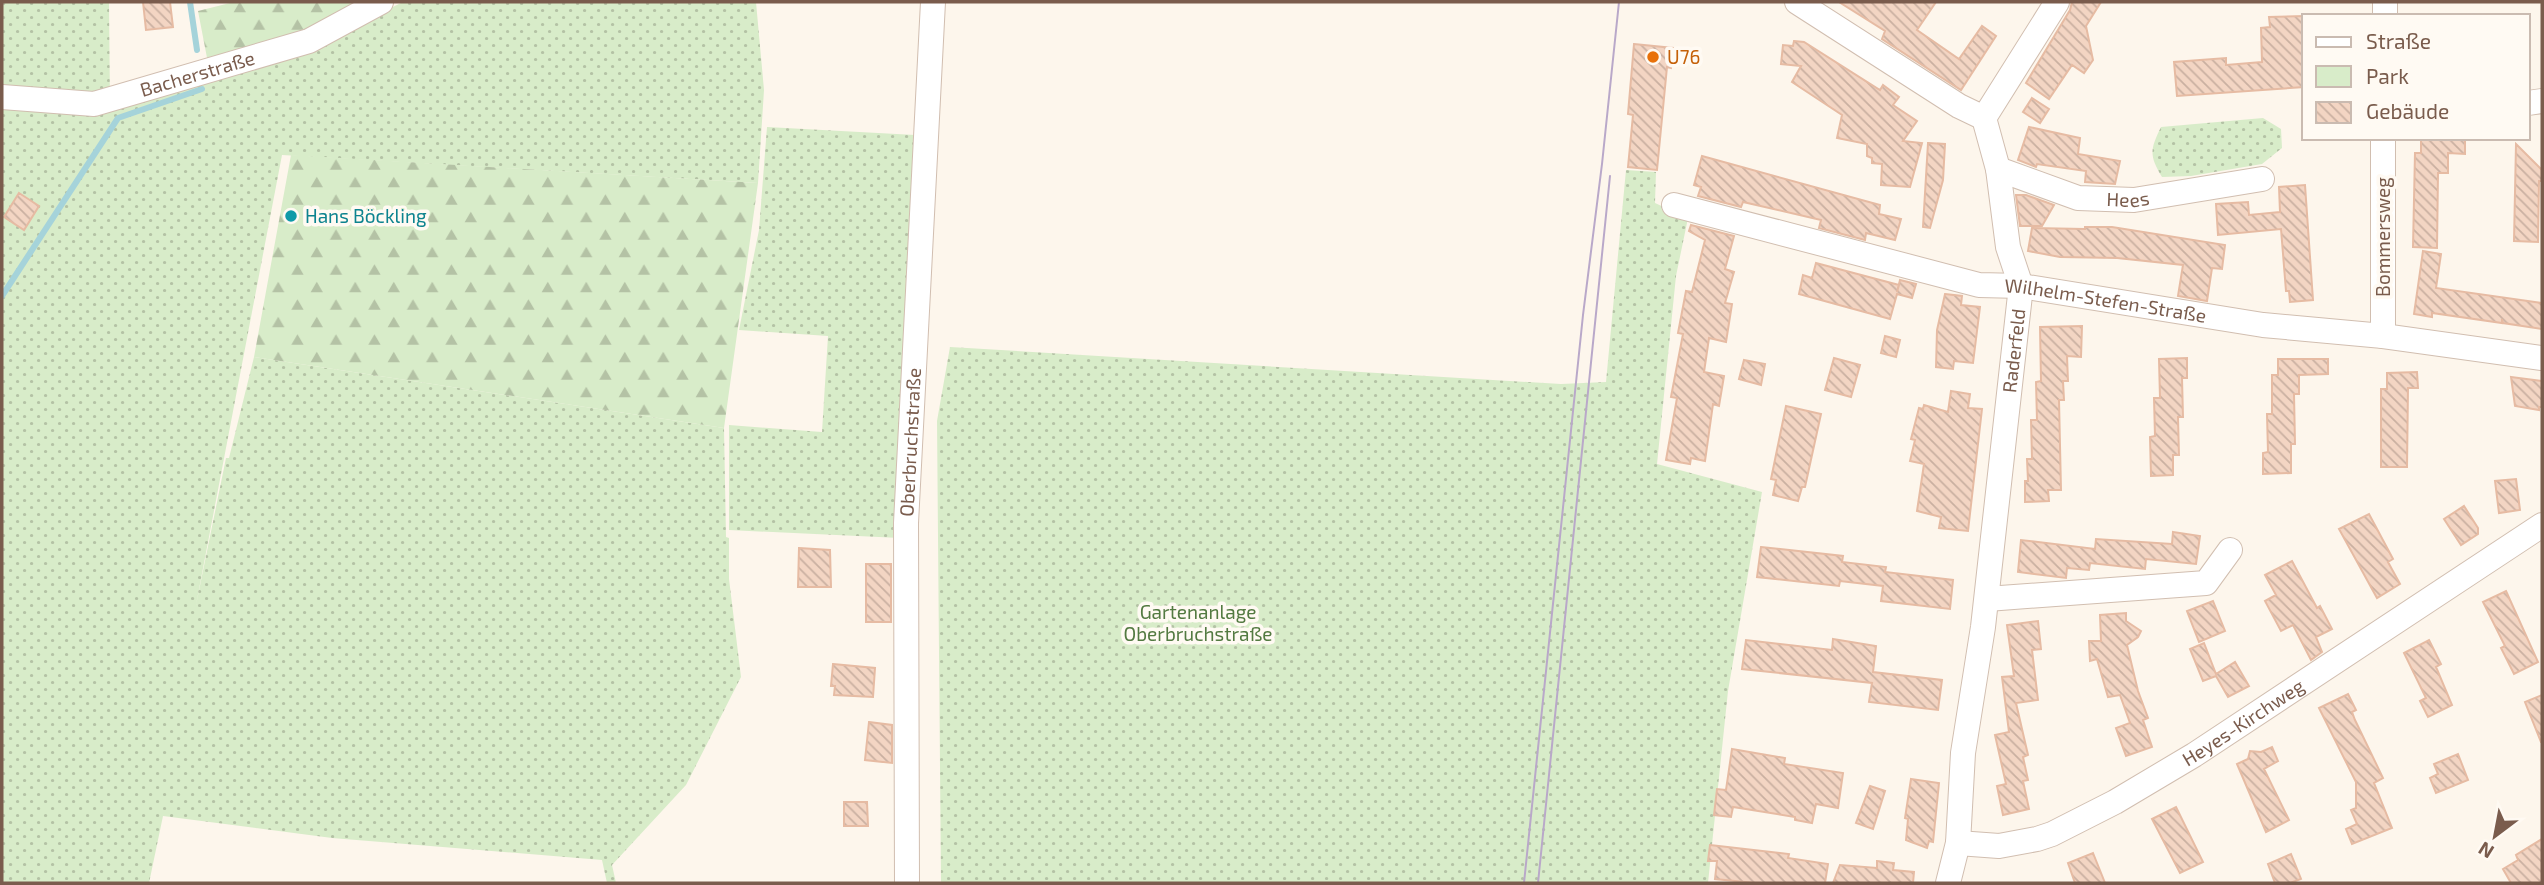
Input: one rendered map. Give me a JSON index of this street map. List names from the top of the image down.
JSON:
{
  "streets": {
    "street": [
      "Bacherstraße",
      "Hees",
      "Bommersweg",
      "Wilhelm-Stefen-Straße",
      "Raderfeld",
      "Oberbruchstraße",
      "Heyes-Kirchweg"
    ]
  },
  "crossings": [
    ["Hees", "Raderfeld"],
    ["Bommersweg", "Wilhelm-Stefen-Straße"],
    ["Wilhelm-Stefen-Straße", "Raderfeld"],
    ["Raderfeld", "Heyes-Kirchweg"]
  ],
  "parks": ["Gartenanlage Oberbruchstraße"],
  "places": ["U76", "Hans Böckling"],
  "legend": ["Straße", "Park", "Gebäude"],
  "north": "bottom left"
}
